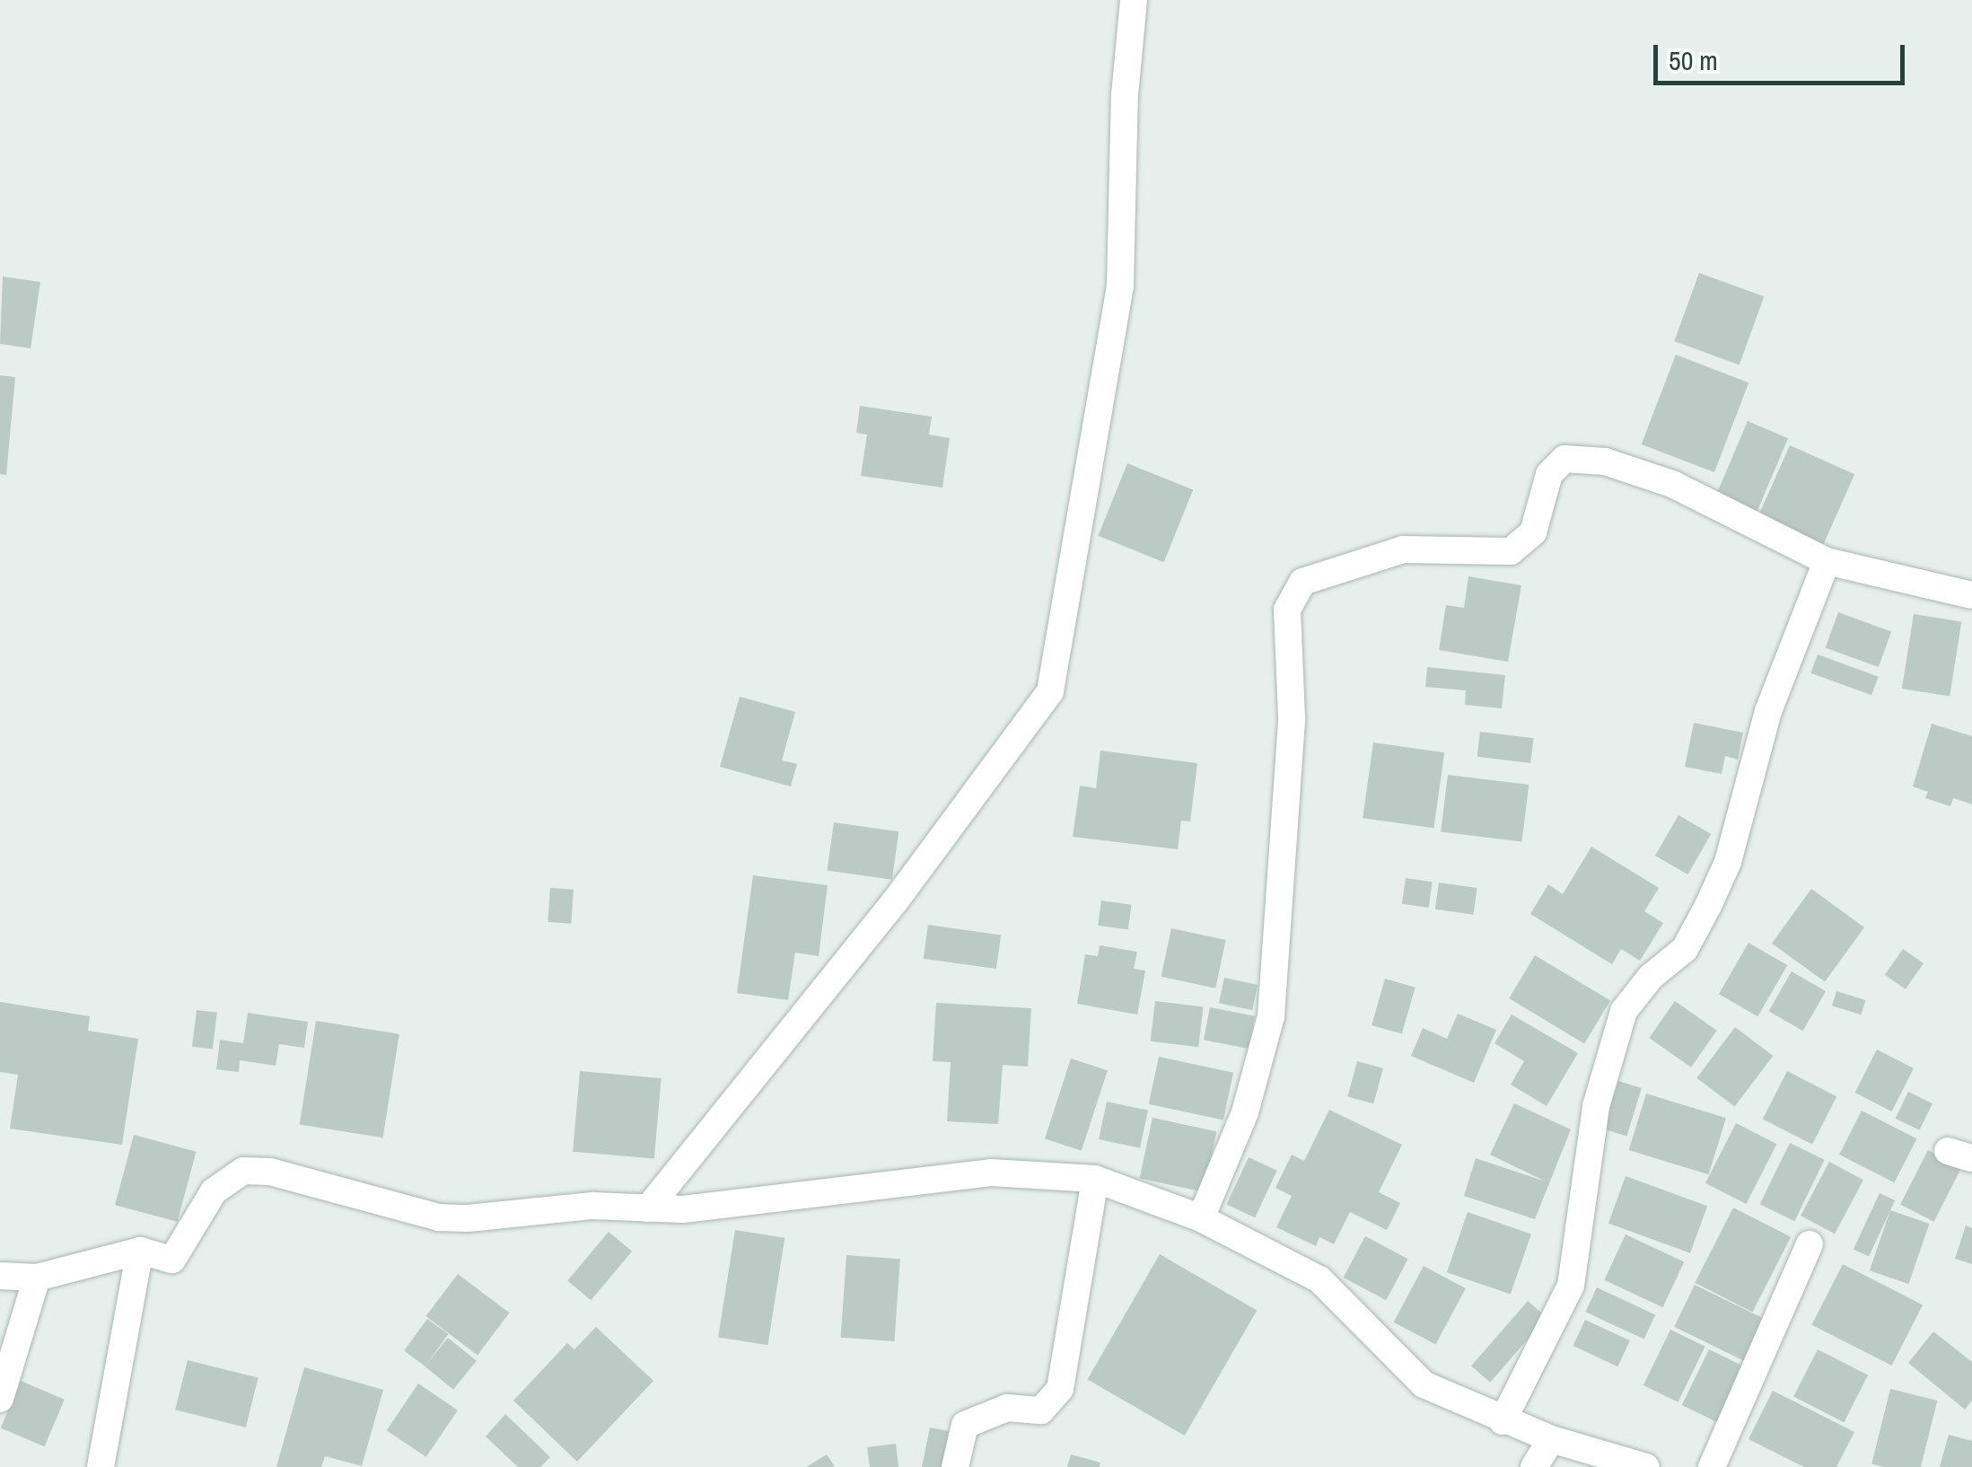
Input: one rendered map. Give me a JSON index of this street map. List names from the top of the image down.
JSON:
{
  "scale_bar": "50 m"
}
